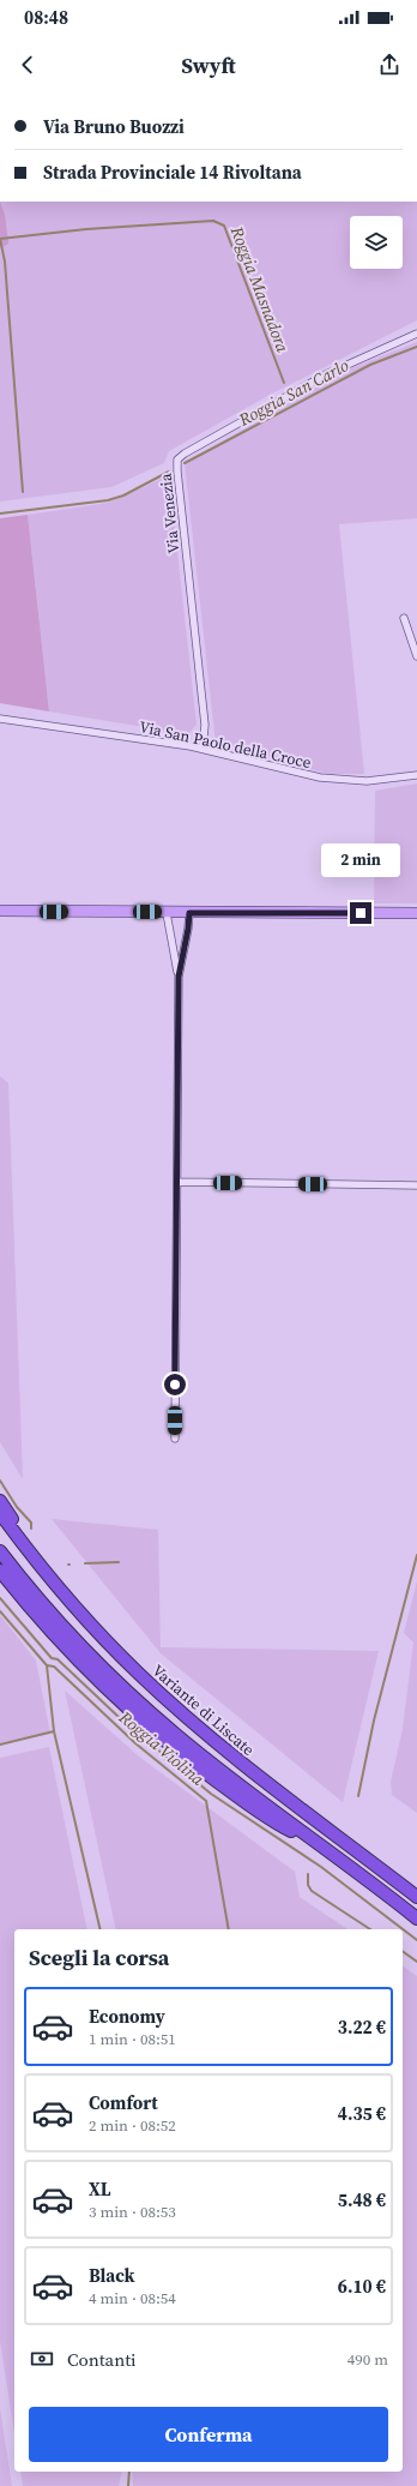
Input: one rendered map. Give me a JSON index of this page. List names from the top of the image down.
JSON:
{
  "streets": {
    "highway": ["Variante di Liscate"],
    "street": ["Via Venezia", "Via San Paolo della Croce"]
  },
  "crossings": [
    ["Via Venezia", "Via San Paolo della Croce"]
  ],
  "water": ["Roggia Masnadora", "Roggia San Carlo", "Roggia Violina"],
  "page": {
    "status": "08:48",
    "header": "Swyft",
    "banner": ["Via Bruno Buozzi", "Strada Provinciale 14 Rivoltana"],
    "bubble": "2 min",
    "heading": "Scegli la corsa",
    "list": [
      {
        "name": "Economy",
        "note": "1 min · 08:51",
        "value": "3.22 €"
      },
      {
        "name": "Comfort",
        "note": "2 min · 08:52",
        "value": "4.35 €"
      },
      {
        "name": "XL",
        "note": "3 min · 08:53",
        "value": "5.48 €"
      },
      {
        "name": "Black",
        "note": "4 min · 08:54",
        "value": "6.10 €"
      }
    ],
    "pay": ["Contanti", "490 m"],
    "buttons": "Conferma"
  }
}
